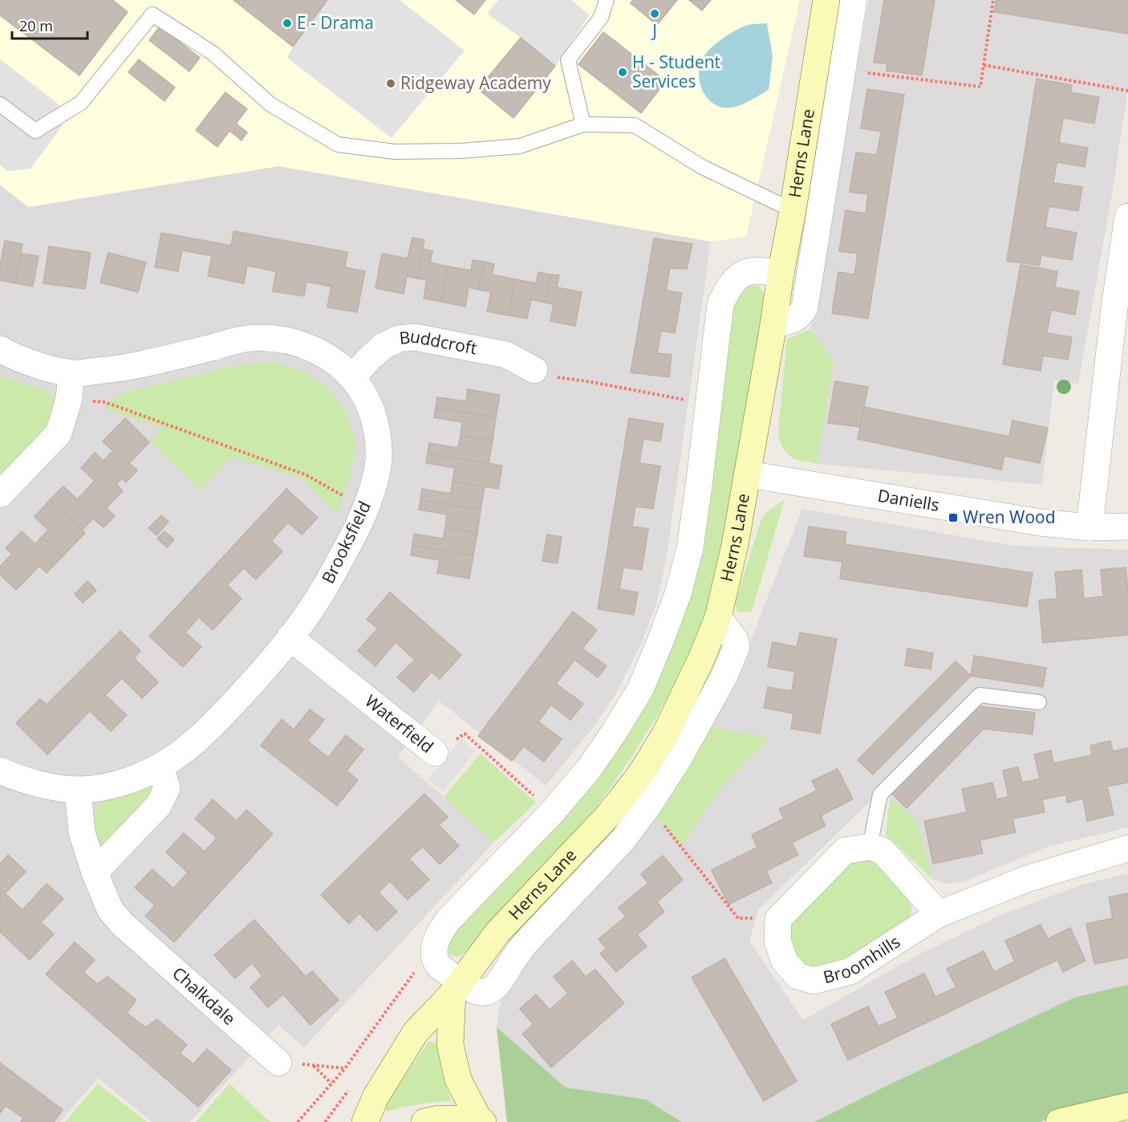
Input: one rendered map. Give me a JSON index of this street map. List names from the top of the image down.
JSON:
{
  "streets": {
    "street": [
      "Herns Lane",
      "Buddcroft",
      "Daniells",
      "Brooksfield",
      "Waterfield",
      "Broomhills",
      "Chalkdale"
    ]
  },
  "crossings": [
    ["Herns Lane", "Daniells"],
    ["Buddcroft", "Brooksfield"],
    ["Brooksfield", "Waterfield"],
    ["Brooksfield", "Chalkdale"]
  ],
  "places": {
    "other": [
      "J",
      "E - Drama",
      "H - Student Services",
      "Ridgeway Academy"
    ],
    "transit": ["Wren Wood"]
  },
  "scale_bar": "20 m"
}
